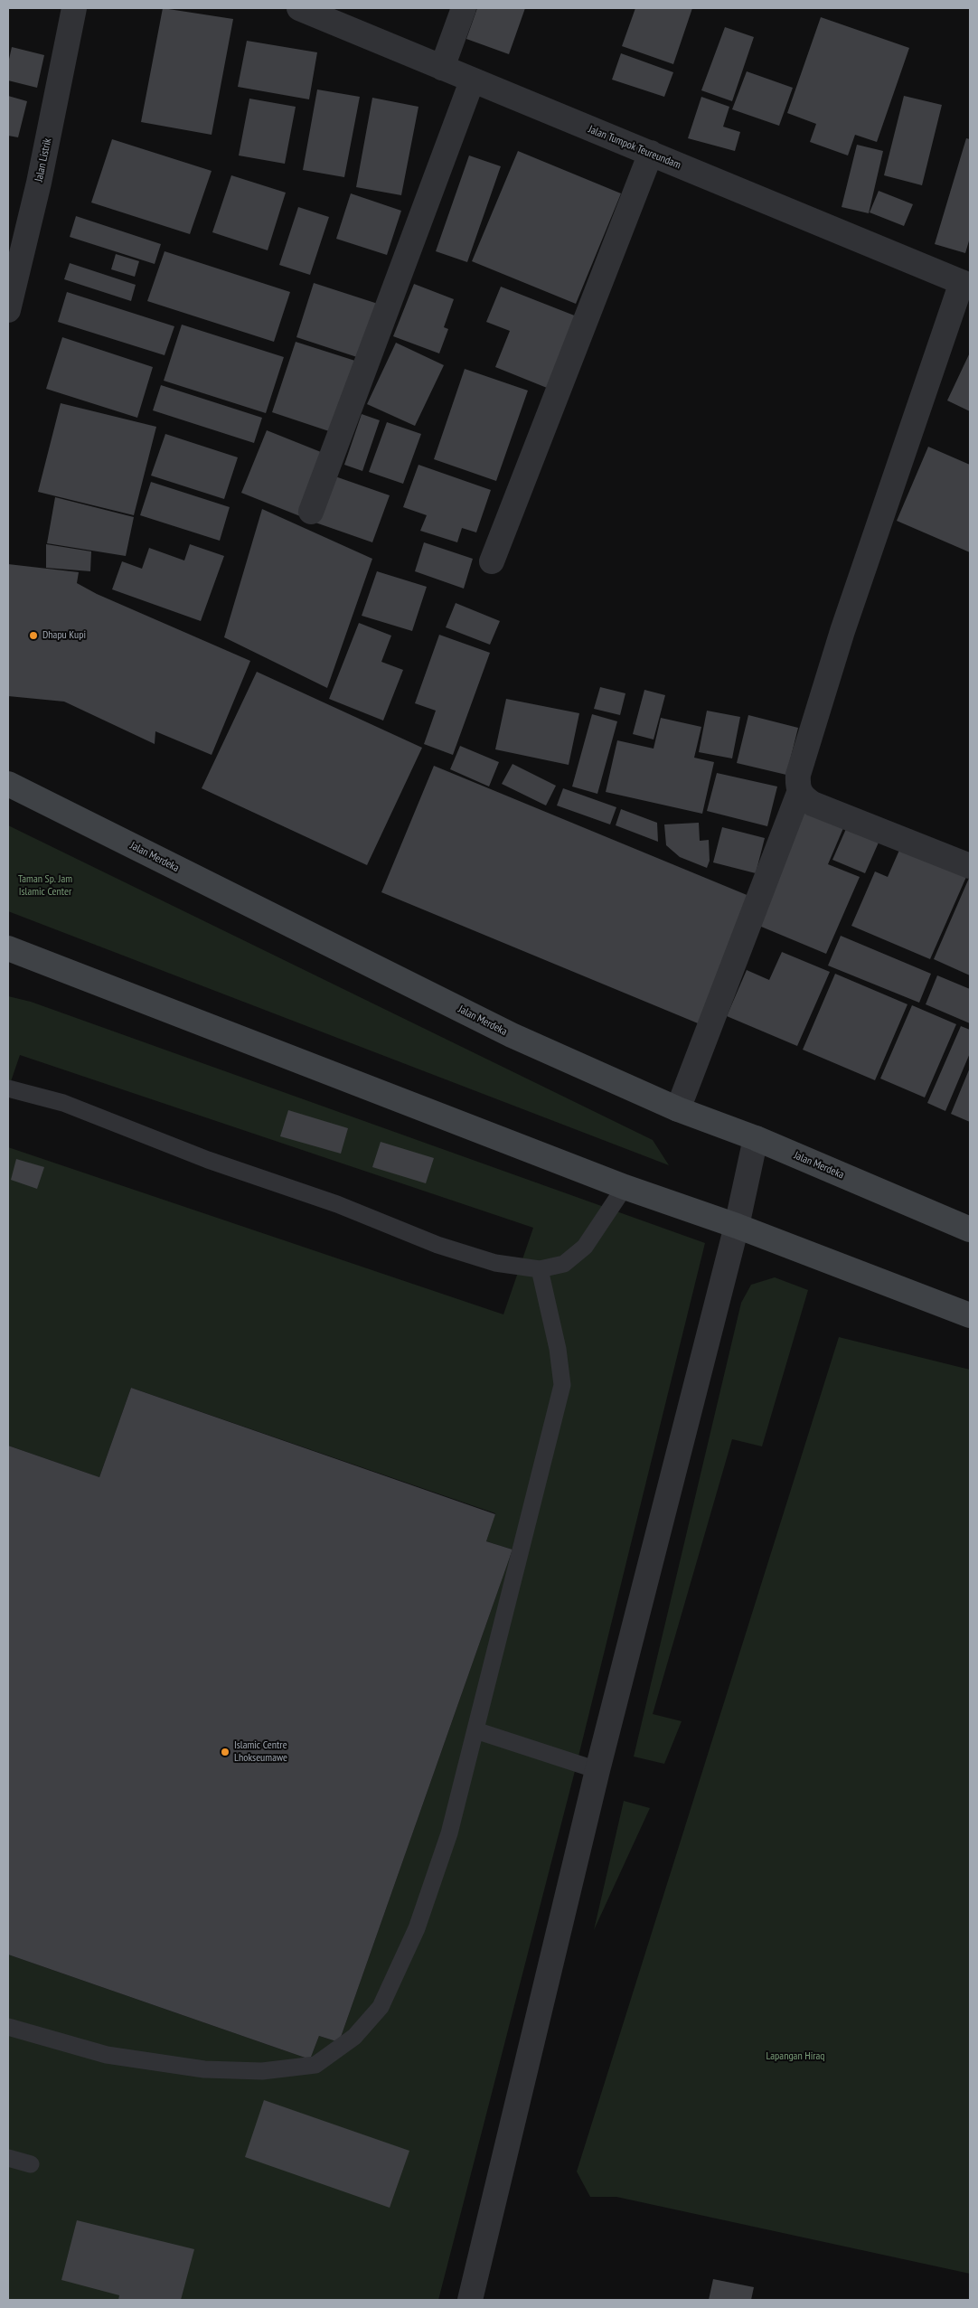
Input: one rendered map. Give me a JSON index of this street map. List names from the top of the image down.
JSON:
{
  "streets": {
    "main road": ["Jalan Merdeka"],
    "street": ["Jalan Tumpok Teureundam", "Jalan Listrik"]
  },
  "parks": ["Taman Sp. Jam Islamic Center", "Lapangan Hiraq"],
  "places": ["Dhapu Kupi", "Islamic Centre Lhokseumawe"]
}
